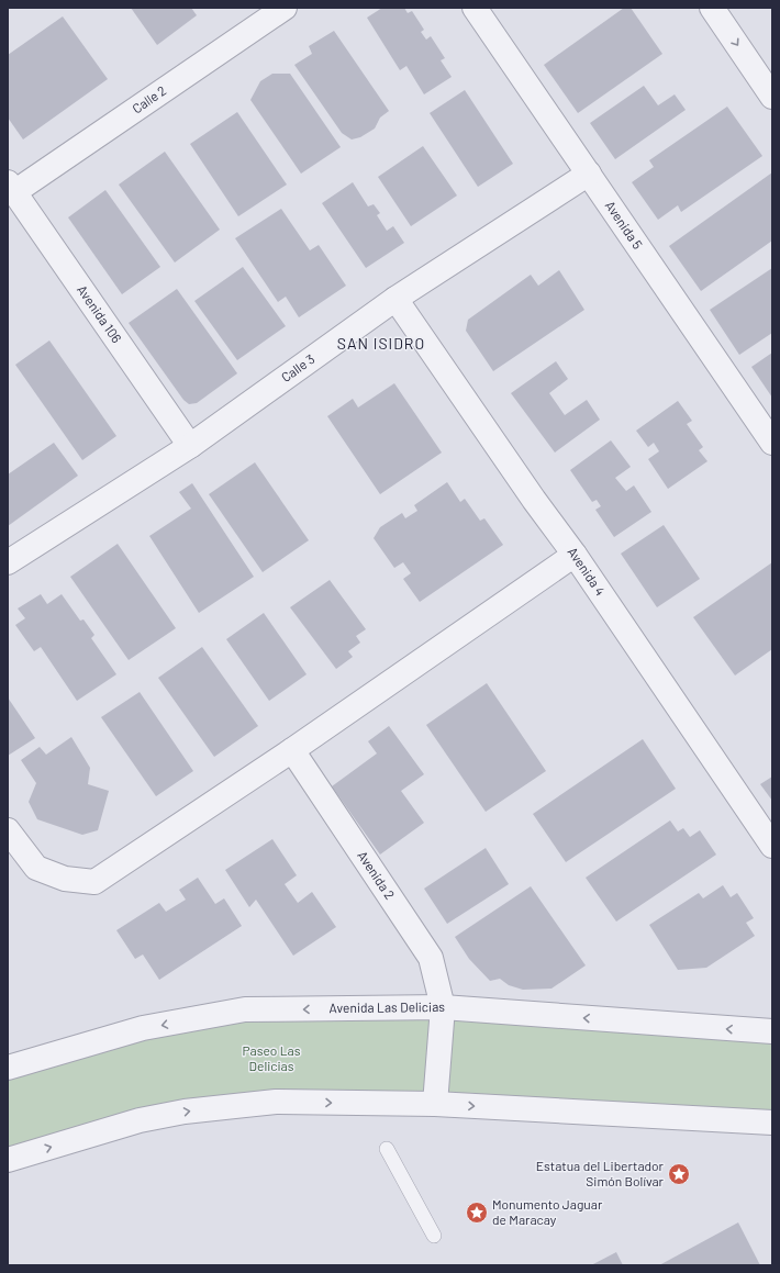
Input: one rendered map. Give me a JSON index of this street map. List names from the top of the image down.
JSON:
{
  "streets": {
    "street": [
      "Calle 2",
      "Avenida 5",
      "Avenida 106",
      "Calle 3",
      "Avenida 4",
      "Avenida 2",
      "Avenida Las Delicias"
    ]
  },
  "crossings": [
    ["Calle 2", "Avenida 106"],
    ["Avenida 5", "Calle 3"],
    ["Avenida 106", "Calle 3"],
    ["Calle 3", "Avenida 4"],
    ["Avenida 2", "Avenida Las Delicias"]
  ],
  "districts": ["SAN ISIDRO"],
  "parks": ["Paseo Las Delicias"],
  "places": {
    "place": ["Estatua del Libertador Simón Bolívar", "Monumento Jaguar de Maracay"]
  }
}
